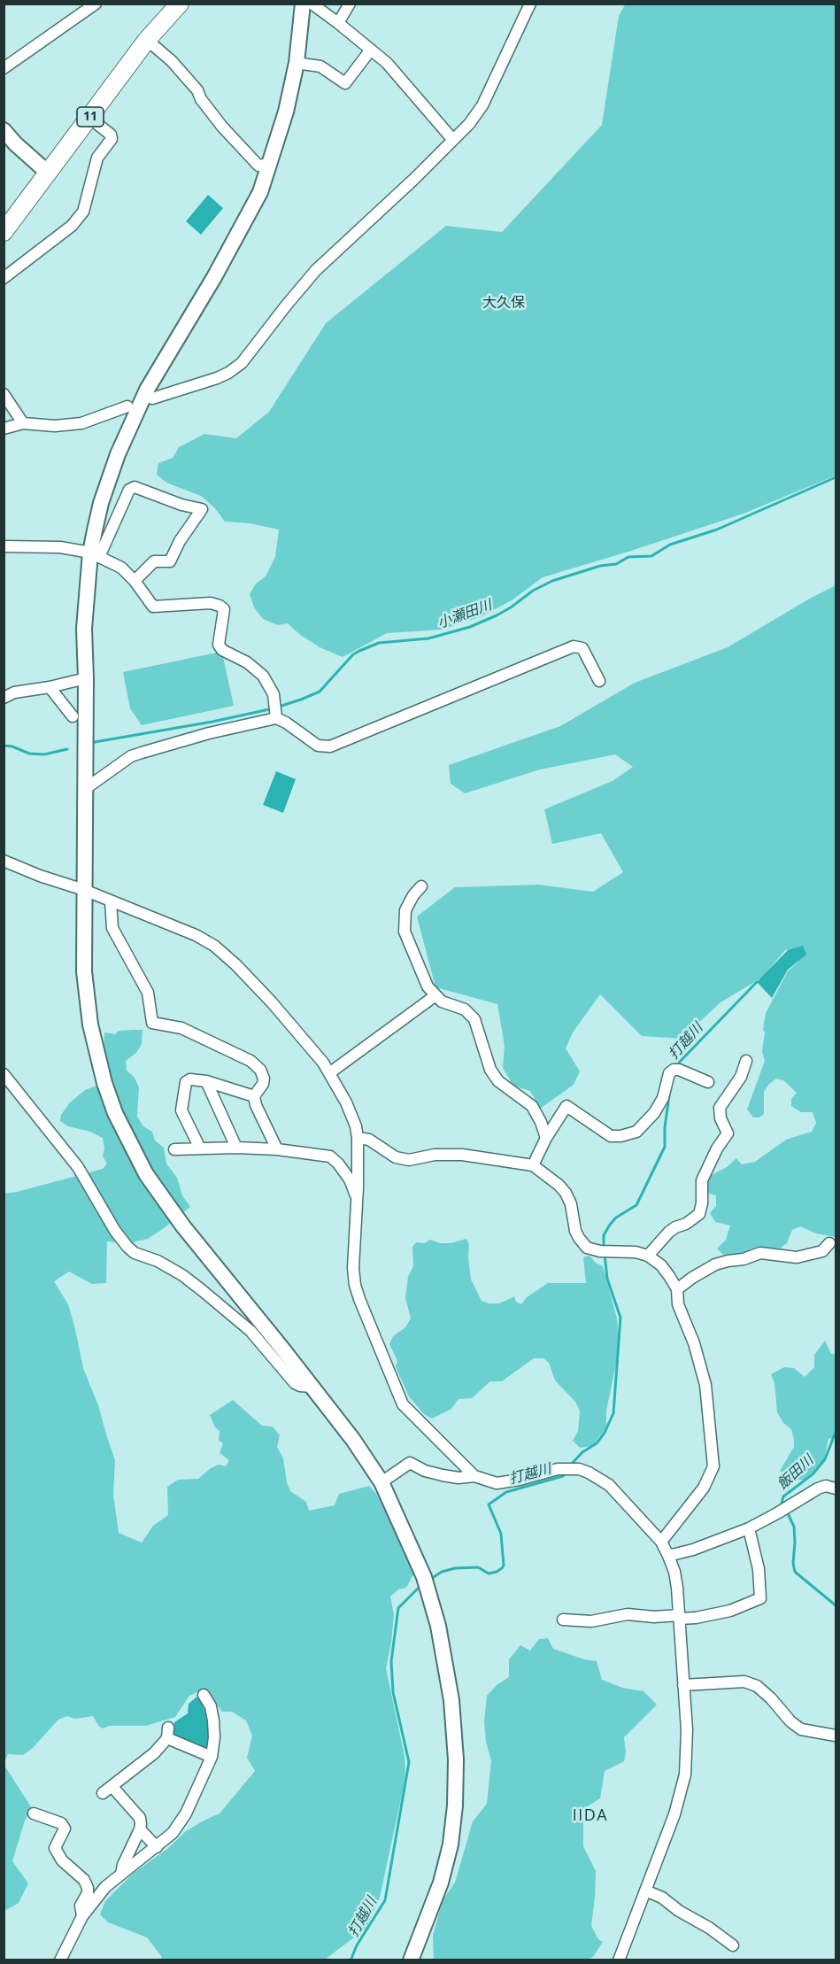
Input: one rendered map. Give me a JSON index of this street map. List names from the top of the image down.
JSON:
{
  "streets": {
    "main road": ["11"]
  },
  "districts": ["大久保", "IIDA"],
  "water": ["小瀬田川", "打越川", "飯田川"]
}
